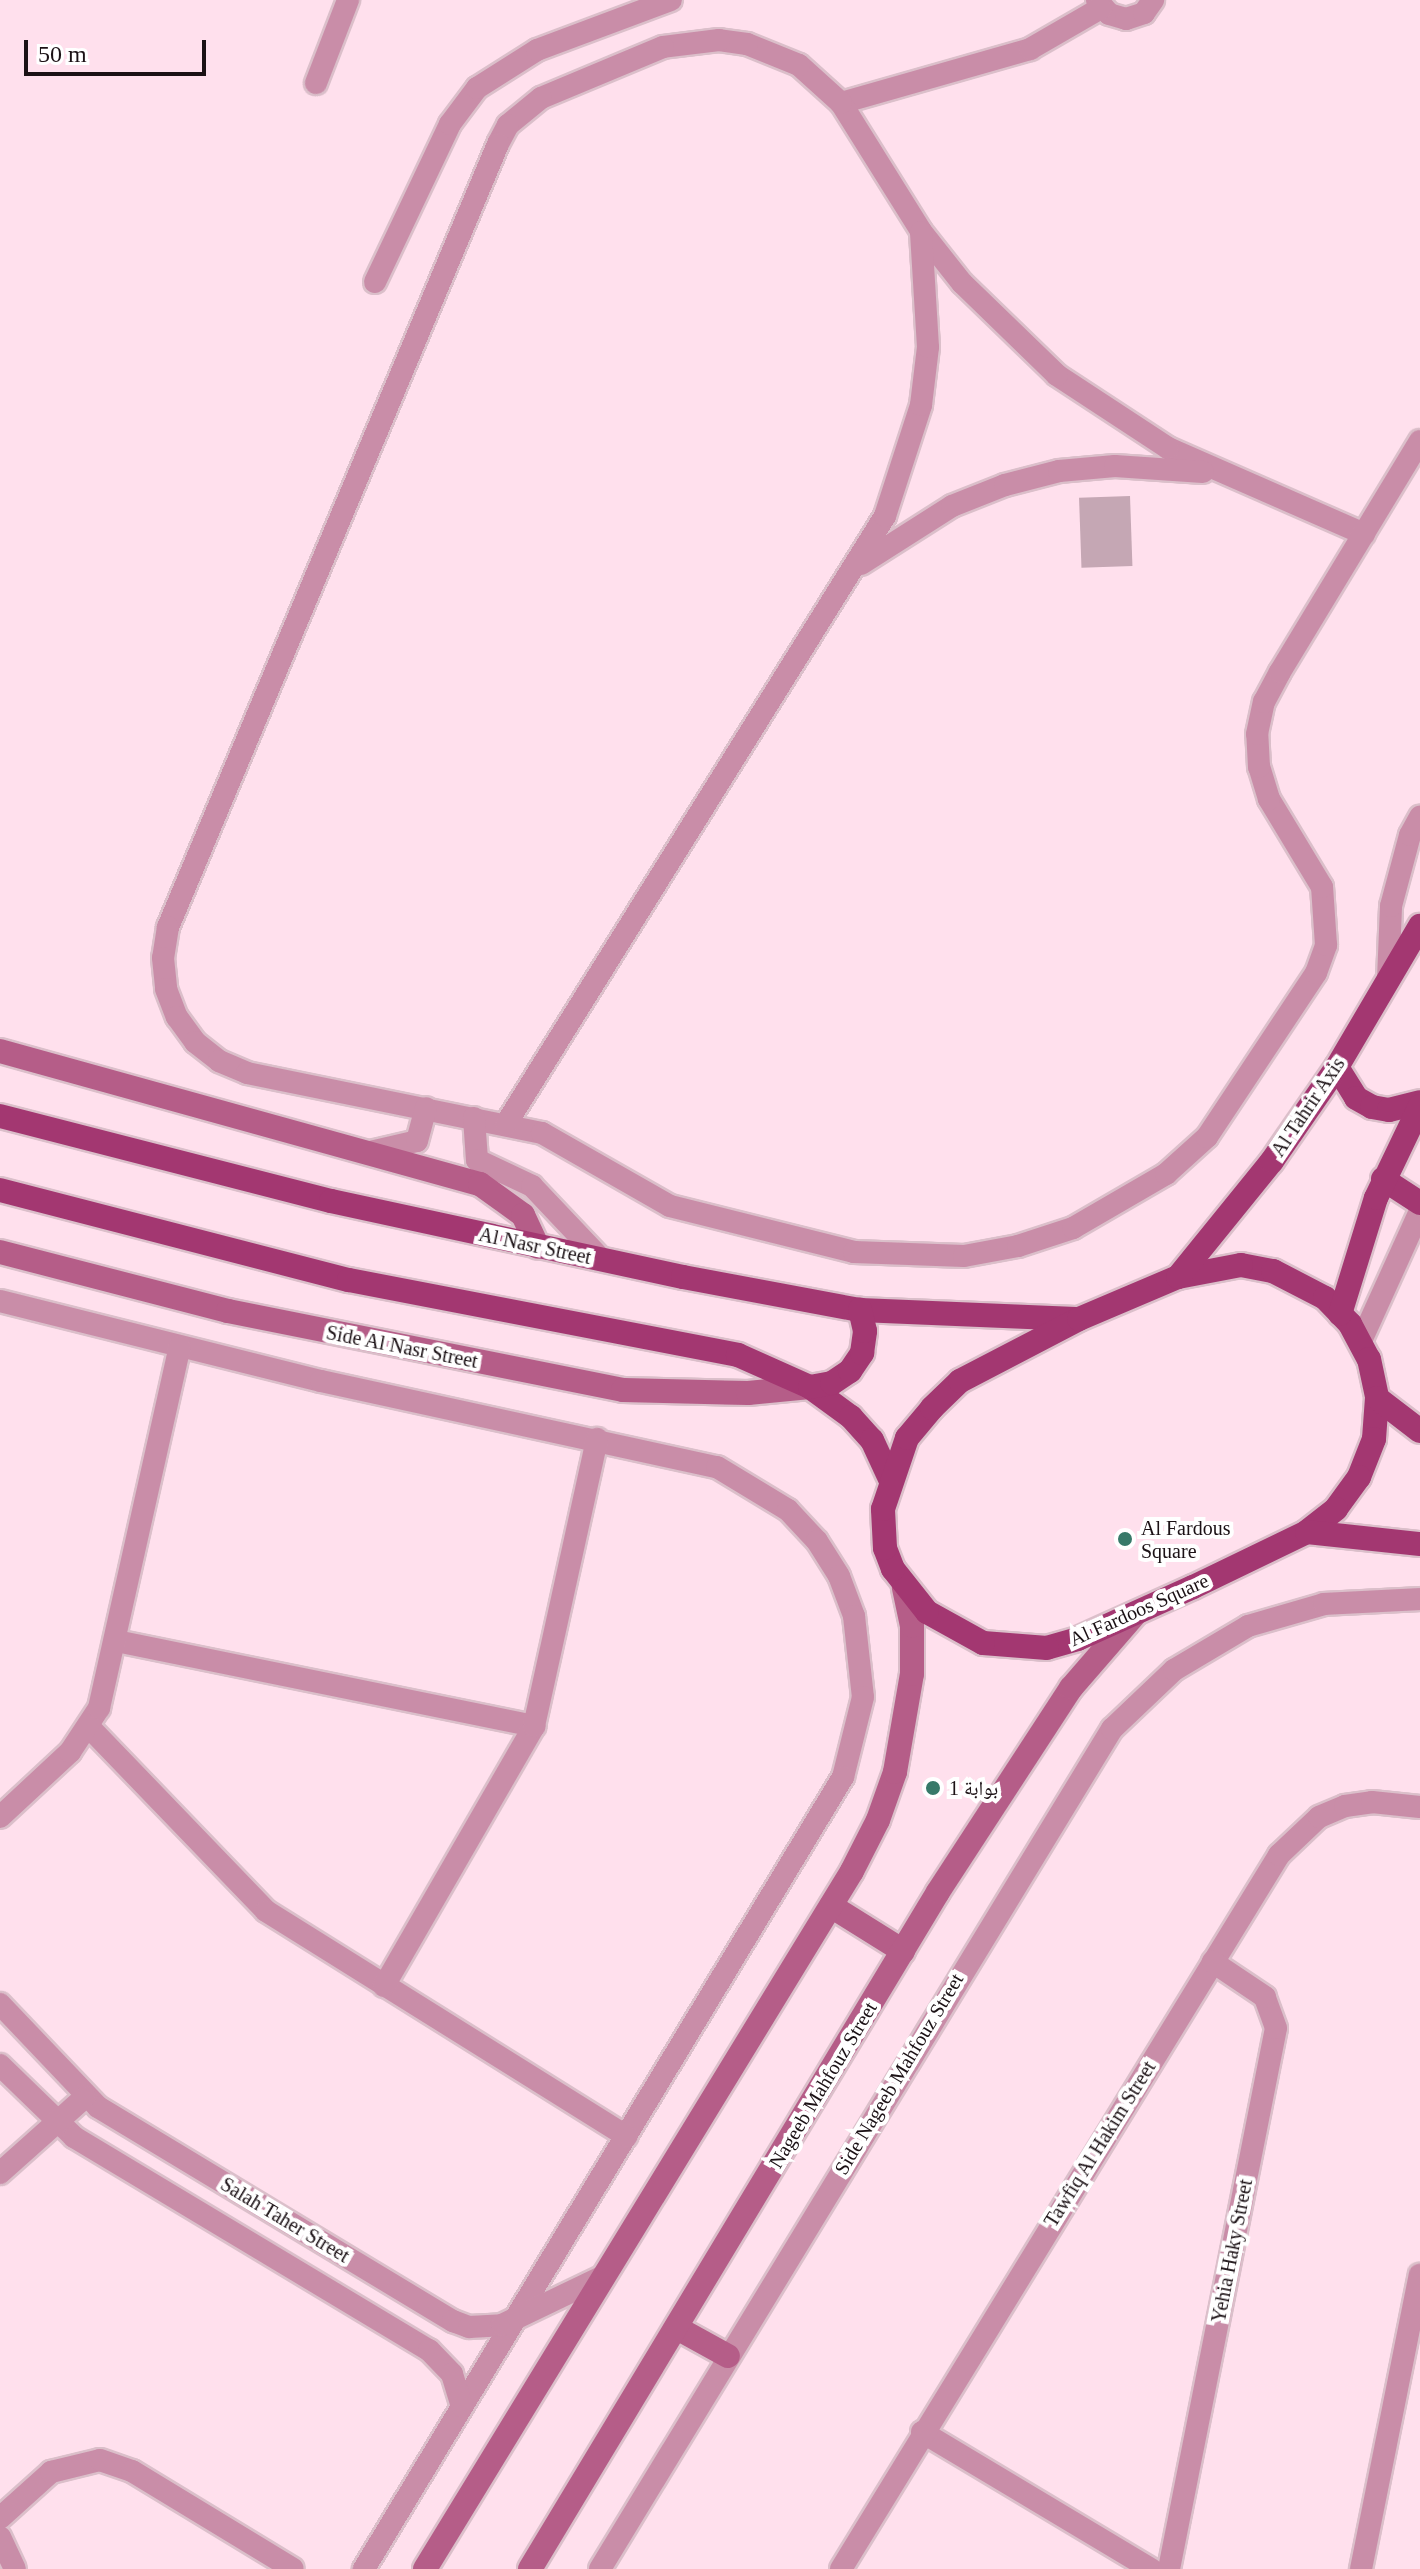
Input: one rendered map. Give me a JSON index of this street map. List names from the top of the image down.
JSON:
{
  "streets": {
    "main road": ["Al Tahrir Axis", "Al Nasr Street", "Al Fardoos Square"],
    "street": [
      "Side Al Nasr Street",
      "Side Nageeb Mahfouz Street",
      "Nageeb Mahfouz Street",
      "Tawfiq Al Hakim Street",
      "Salah Taher Street",
      "Yehia Haky Street"
    ]
  },
  "crossings": [
    ["Al Tahrir Axis", "Al Fardoos Square"],
    ["Al Nasr Street", "Al Fardoos Square"],
    ["Al Fardoos Square", "Nageeb Mahfouz Street"],
    ["Tawfiq Al Hakim Street", "Yehia Haky Street"]
  ],
  "places": ["Al Fardous Square", "بوابة 1"],
  "scale_bar": "50 m"
}
